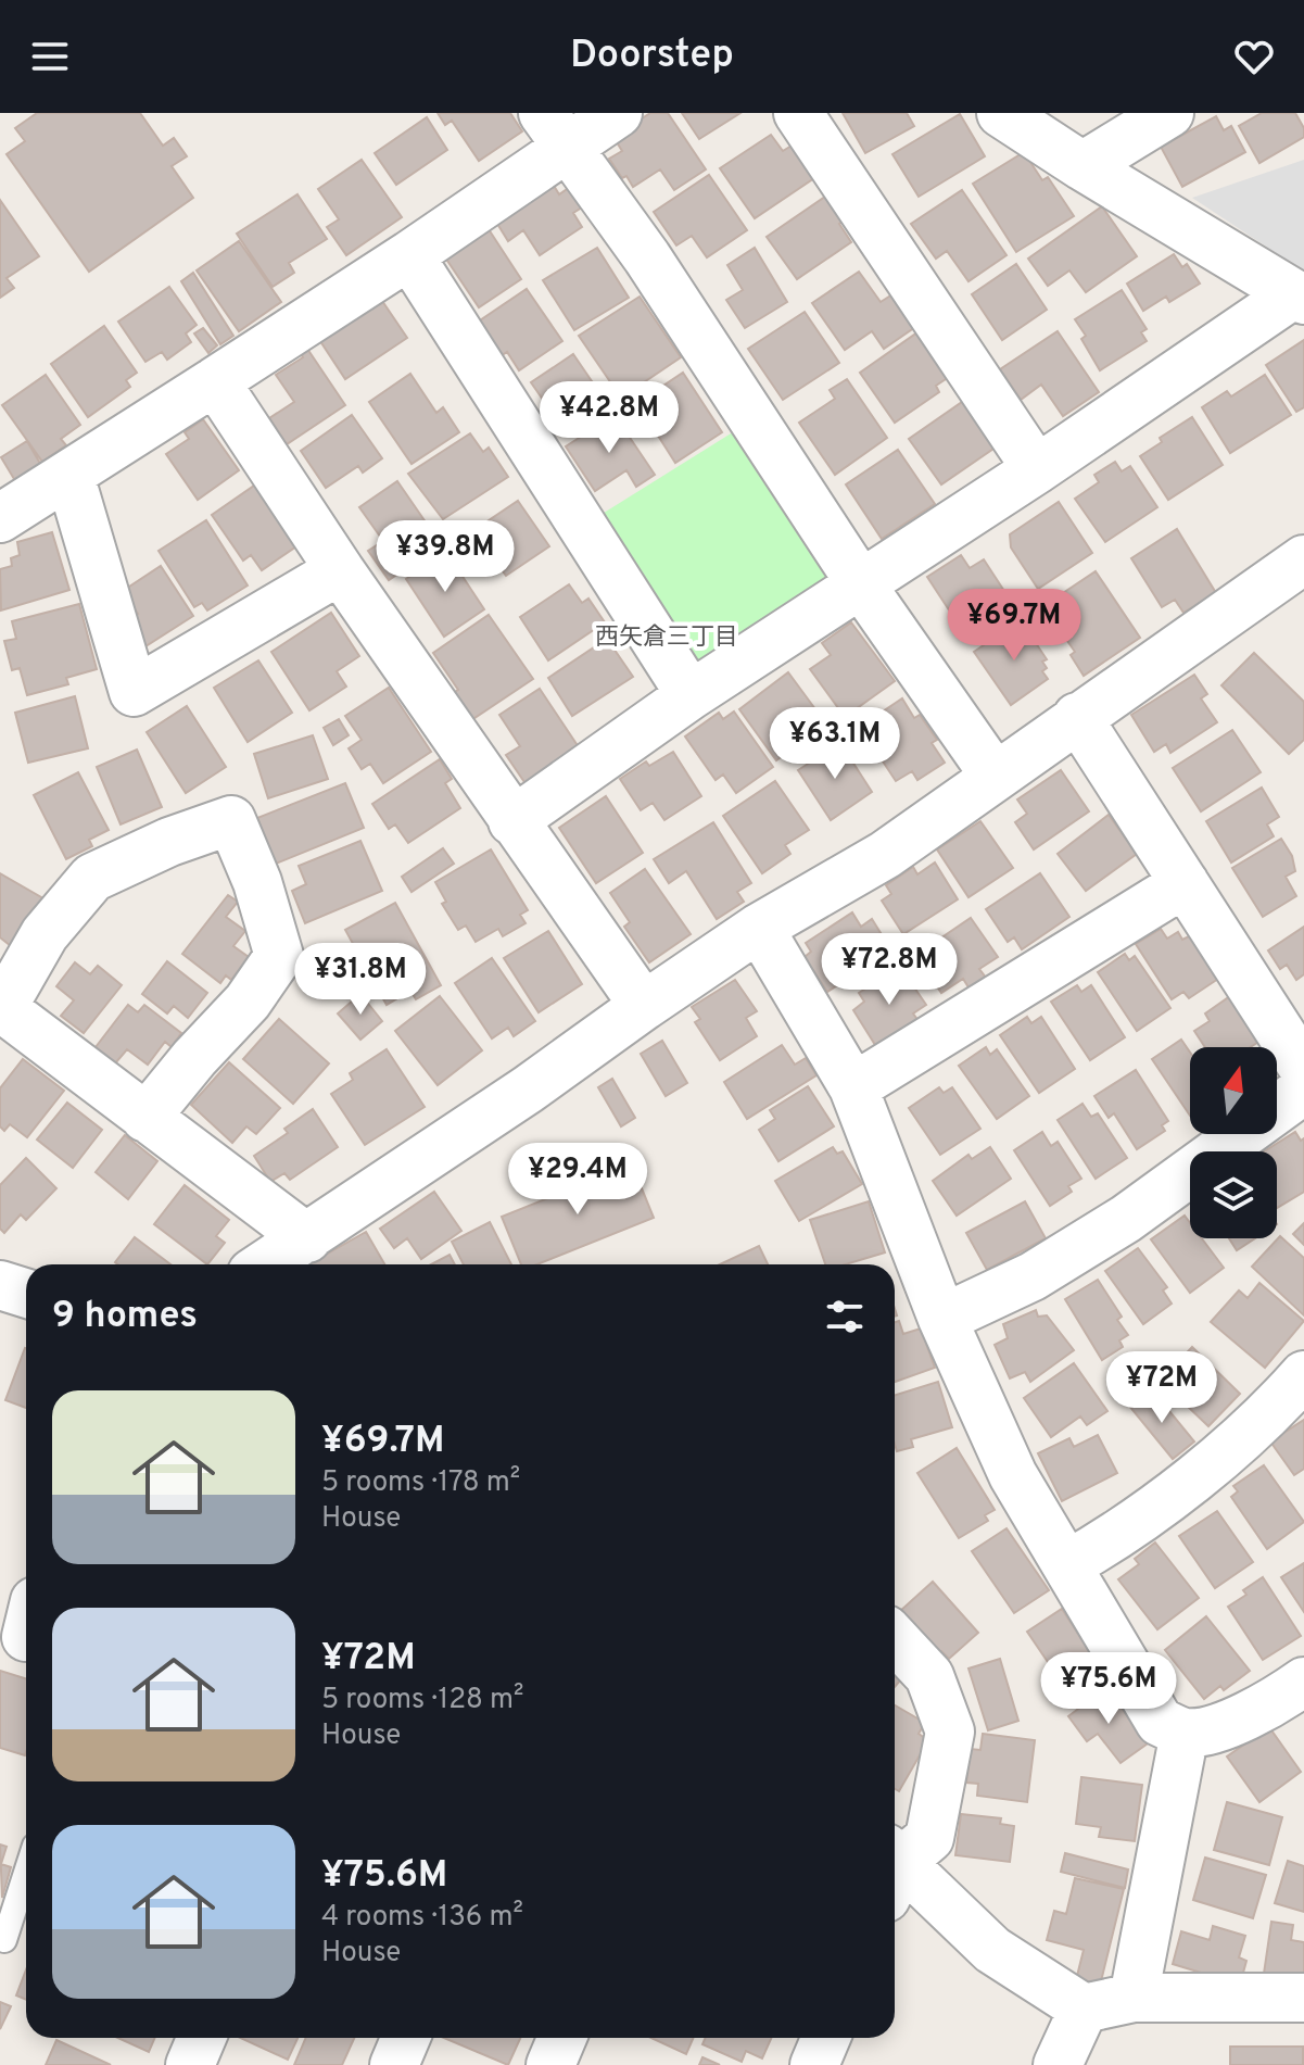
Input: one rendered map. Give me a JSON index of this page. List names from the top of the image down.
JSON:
{
  "districts": ["西矢倉三丁目"],
  "north": "top",
  "page": {
    "header": "Doorstep",
    "price": [
      "¥42.8M",
      "¥39.8M",
      "¥69.7M",
      "¥63.1M",
      "¥72.8M",
      "¥31.8M",
      "¥29.4M",
      "¥72M",
      "¥75.6M"
    ],
    "heading": "9 homes",
    "list": [
      {
        "name": "¥69.7M",
        "note": "5 rooms · 178 m² · House"
      },
      {
        "name": "¥72M",
        "note": "5 rooms · 128 m² · House"
      },
      {
        "name": "¥75.6M",
        "note": "4 rooms · 136 m² · House"
      }
    ]
  }
}
